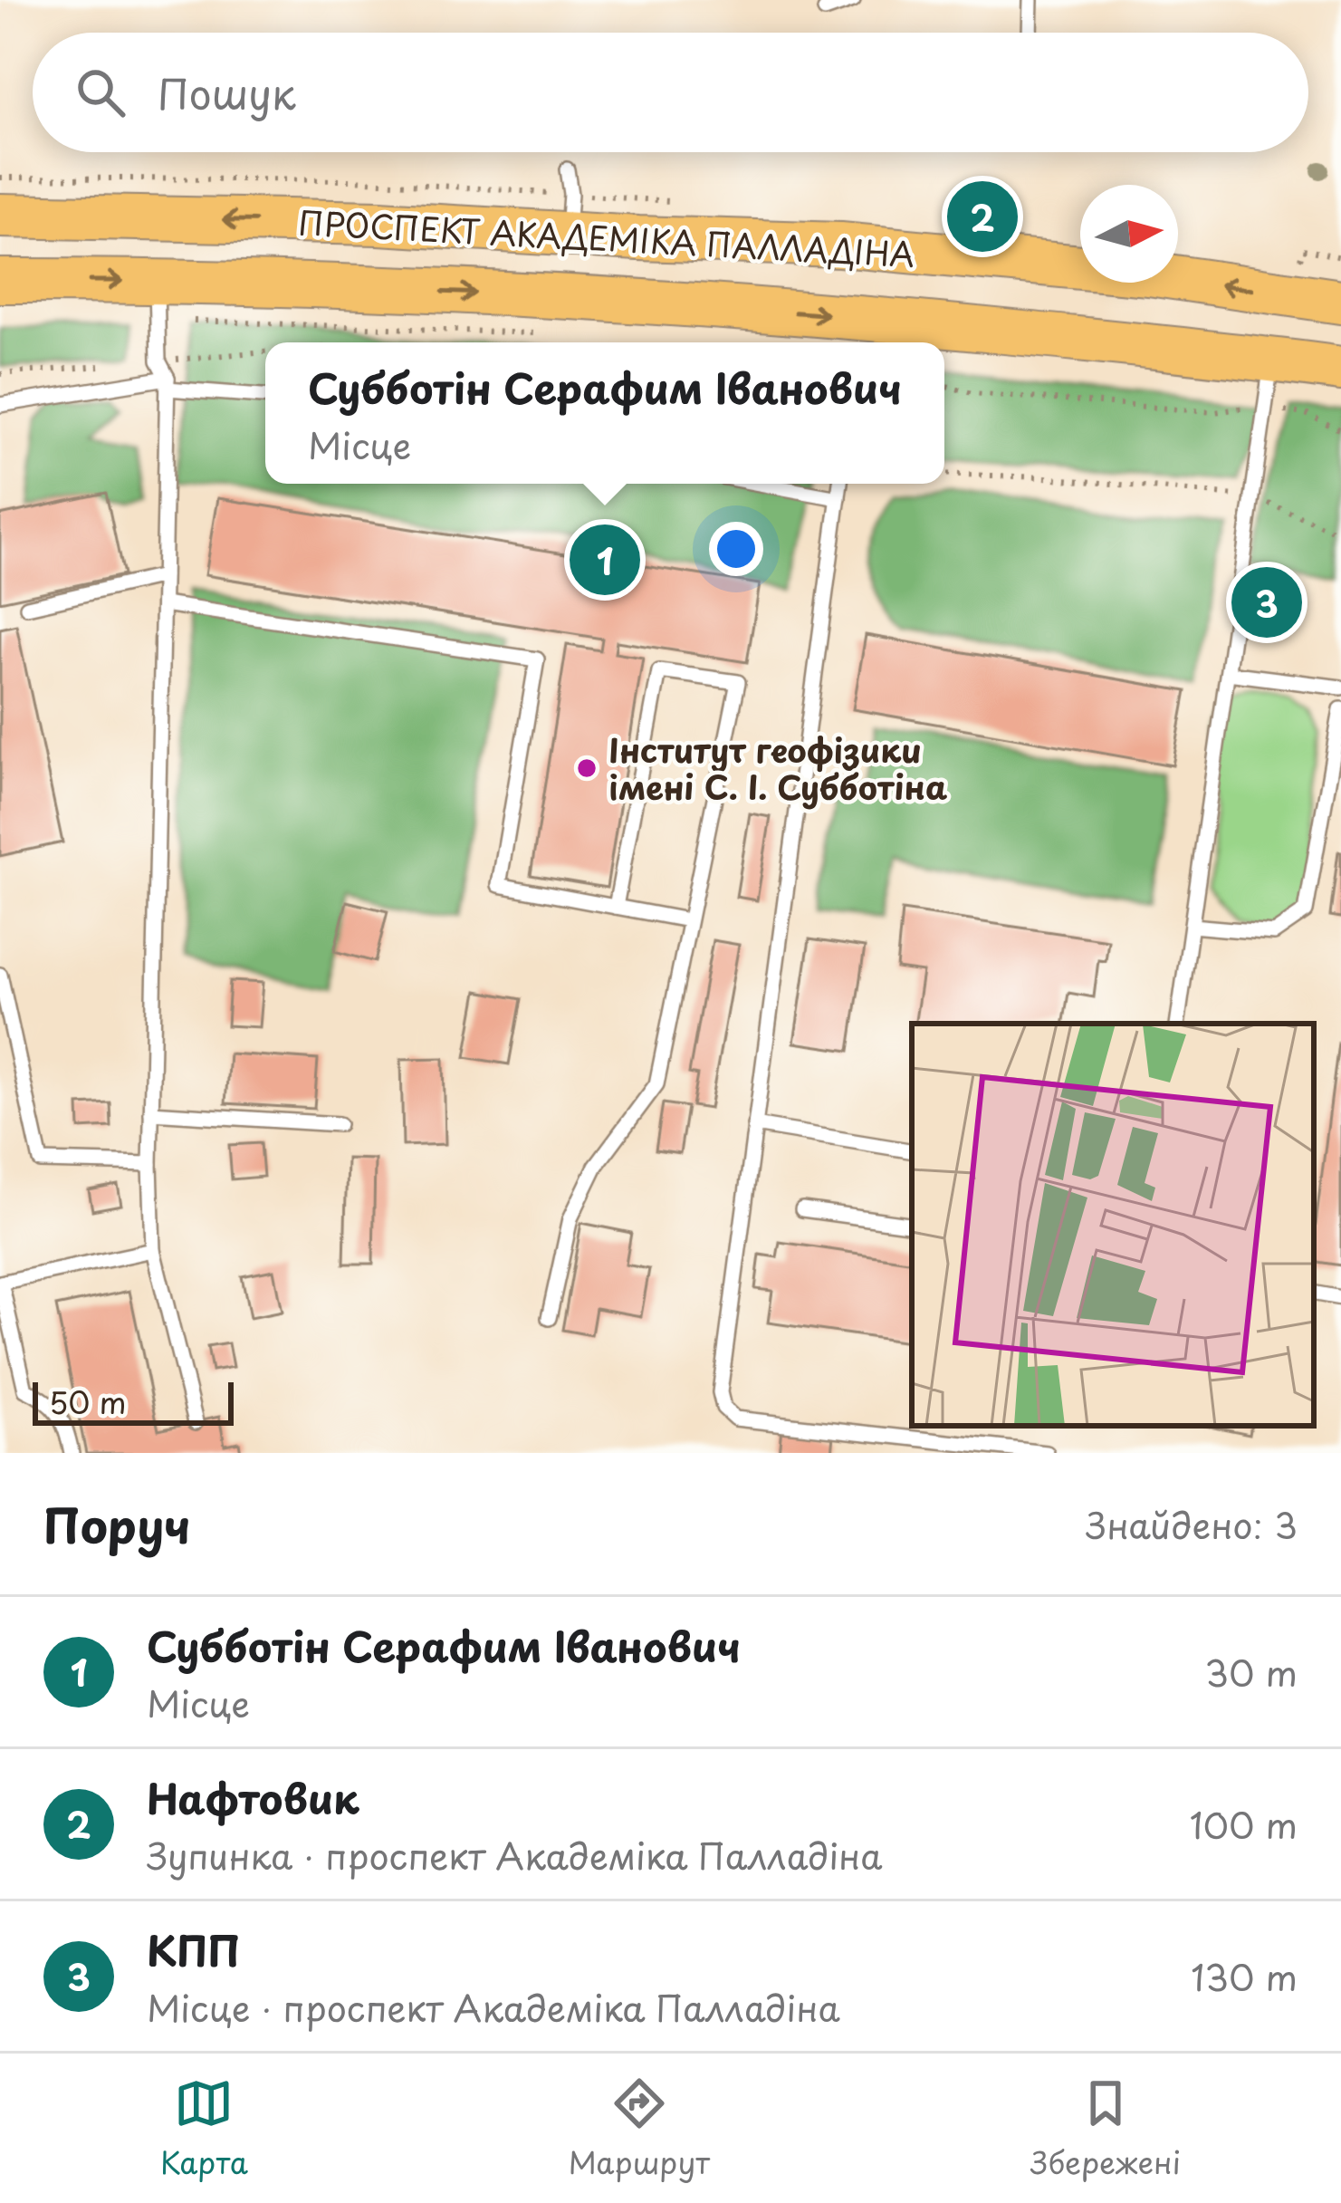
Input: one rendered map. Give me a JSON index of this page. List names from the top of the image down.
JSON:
{
  "streets": {
    "highway": ["ПРОСПЕКТ АКАДЕМІКА ПАЛЛАДІНА"]
  },
  "places": ["Інститут геофізики імені С. І. Субботіна"],
  "scale_bar": "50 m",
  "north": "right",
  "page": {
    "search": "Пошук",
    "pins": ["2", "1", "3"],
    "popup": ["Субботін Серафим Іванович", "Місце"],
    "scale": "50 m",
    "heading": ["Поруч", "Знайдено: 3"],
    "list": [
      {
        "mark": "1",
        "name": "Субботін Серафим Іванович",
        "note": "Місце",
        "value": "30 m"
      },
      {
        "mark": "2",
        "name": "Нафтовик",
        "note": "Зупинка · проспект Академіка Палладіна",
        "value": "100 m"
      },
      {
        "mark": "3",
        "name": "КПП",
        "note": "Місце · проспект Академіка Палладіна",
        "value": "130 m"
      }
    ],
    "nav": ["Карта", "Маршрут", "Збережені"]
  }
}
